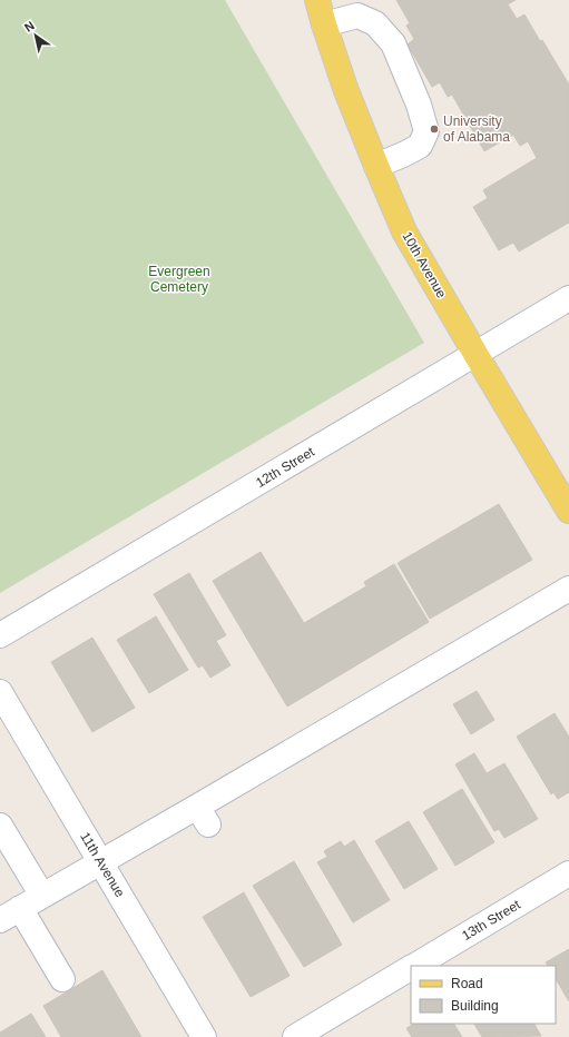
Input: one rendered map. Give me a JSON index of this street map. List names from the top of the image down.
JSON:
{
  "streets": {
    "main road": ["10th Avenue"],
    "street": ["12th Street", "11th Avenue", "13th Street"]
  },
  "crossings": [
    ["10th Avenue", "12th Street"]
  ],
  "parks": ["Evergreen Cemetery"],
  "places": ["University of Alabama"],
  "legend": ["Road", "Building"],
  "north": "top left"
}
